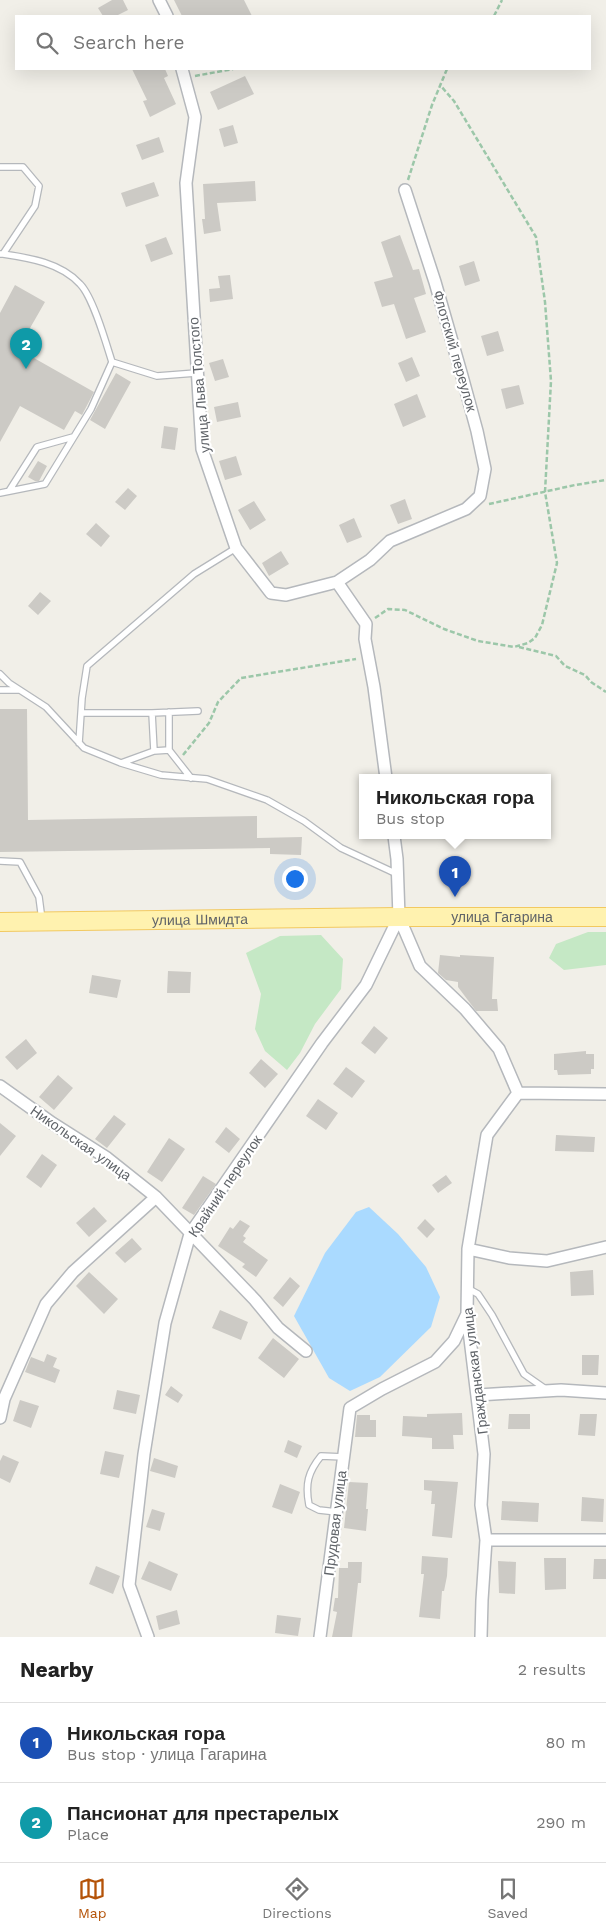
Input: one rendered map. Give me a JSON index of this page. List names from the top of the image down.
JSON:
{
  "streets": {
    "main road": ["улица Гагарина", "улица Шмидта"],
    "street": [
      "Флотский переулок",
      "улица Льва Толстого",
      "Никольская улица",
      "Крайний переулок",
      "Гражданская улица",
      "Прудовая улица"
    ]
  },
  "crossings": [
    ["Флотский переулок", "улица Льва Толстого"],
    ["улица Гагарина", "улица Шмидта"],
    ["улица Гагарина", "Крайний переулок"],
    ["улица Шмидта", "Крайний переулок"],
    ["Никольская улица", "Крайний переулок"],
    ["Гражданская улица", "Прудовая улица"]
  ],
  "page": {
    "search": "Search here",
    "pins": ["2", "1"],
    "popup": ["Никольская гора", "Bus stop"],
    "heading": ["Nearby", "2 results"],
    "list": [
      {
        "mark": "1",
        "name": "Никольская гора",
        "note": "Bus stop · улица Гагарина",
        "value": "80 m"
      },
      {
        "mark": "2",
        "name": "Пансионат для престарелых",
        "note": "Place",
        "value": "290 m"
      }
    ],
    "nav": ["Map", "Directions", "Saved"]
  }
}
